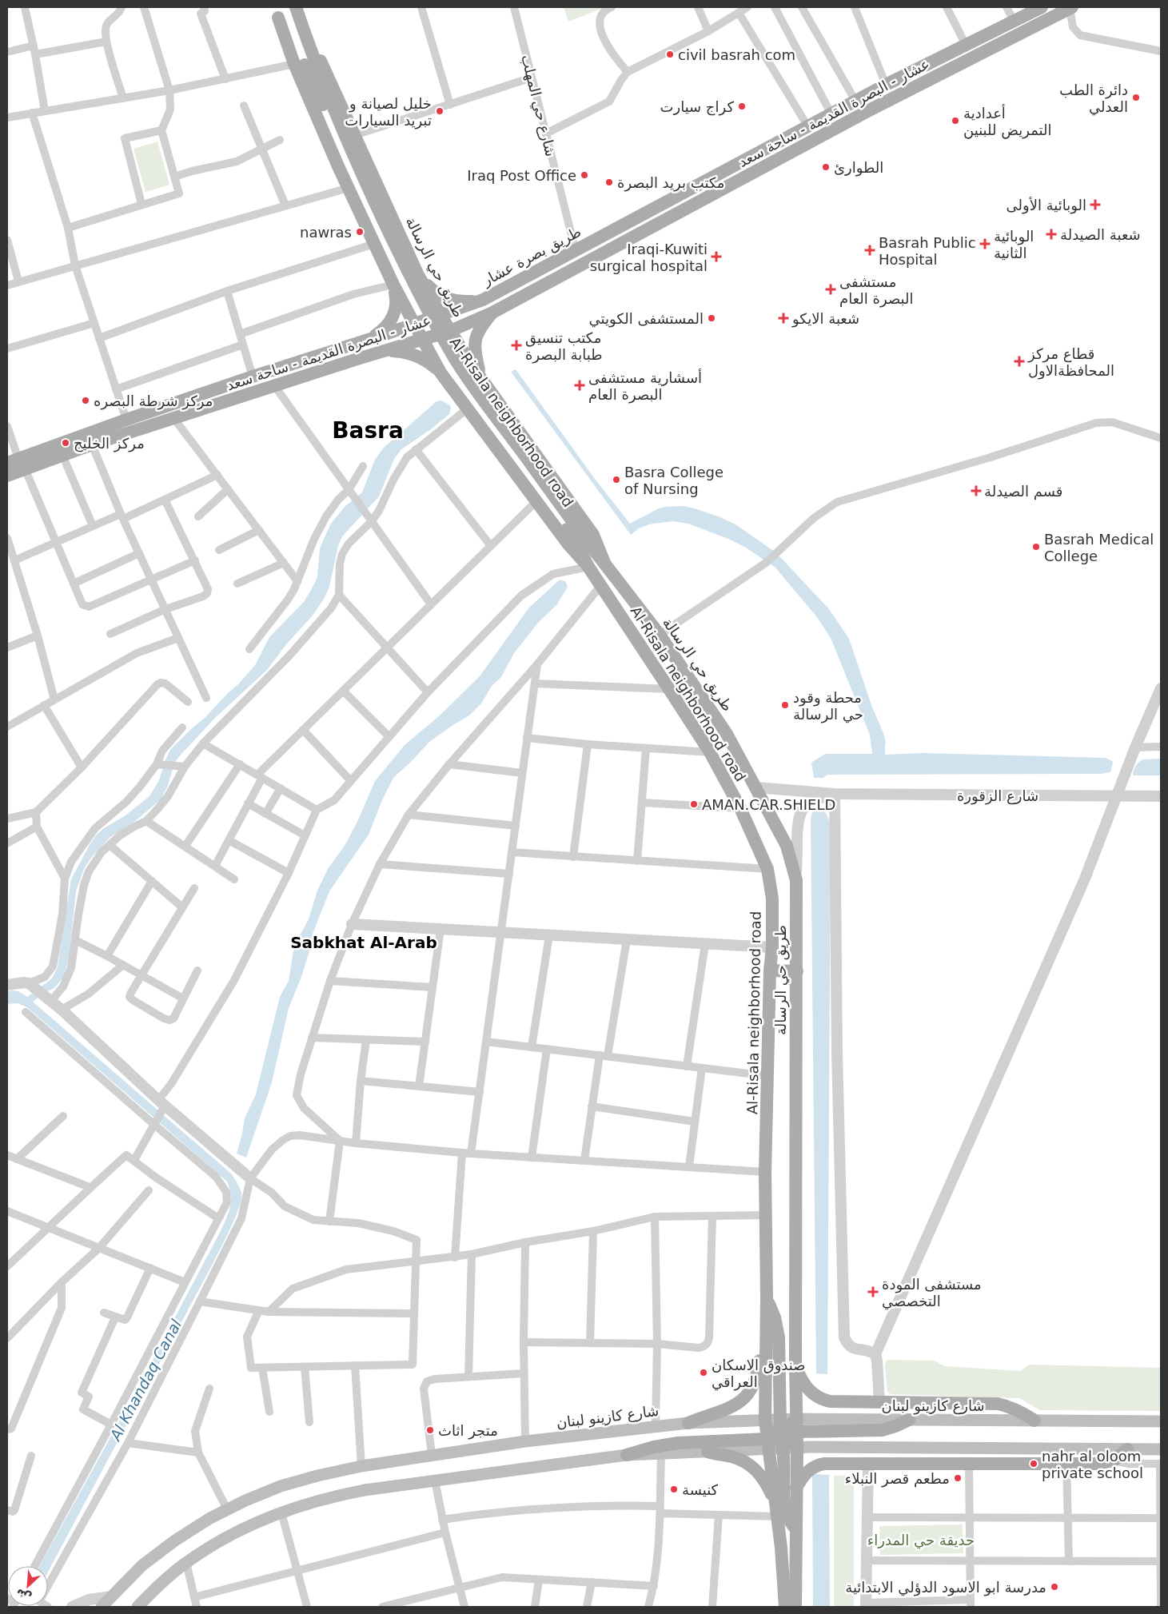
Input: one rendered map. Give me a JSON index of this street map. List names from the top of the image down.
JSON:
{
  "streets": {
    "main road": [
      "عشار - البصرة القديمة - ساحة سعد",
      "طريق بصرة عشار",
      "طريق حي الرسالة",
      "Al-Risala neighborhood road",
      "شارع كازينو لبنان"
    ],
    "street": ["شارع حي المهلب", "شارع الزقورة"]
  },
  "crossings": [
    ["شارع حي المهلب", "طريق بصرة عشار"],
    ["عشار - البصرة القديمة - ساحة سعد", "طريق بصرة عشار"],
    ["عشار - البصرة القديمة - ساحة سعد", "طريق حي الرسالة"],
    ["طريق بصرة عشار", "طريق حي الرسالة"],
    ["طريق حي الرسالة", "Al-Risala neighborhood road"],
    ["طريق حي الرسالة", "شارع الزقورة"],
    ["طريق حي الرسالة", "شارع كازينو لبنان"],
    ["Al-Risala neighborhood road", "شارع كازينو لبنان"]
  ],
  "districts": ["Basra", "Sabkhat Al-Arab"],
  "water": ["Al Khandaq Canal"],
  "parks": ["حديقة حي المدراء"],
  "places": {
    "other": [
      "civil basrah com",
      "دائرة الطب العدلي",
      "كراج سيارت",
      "خليل لصيانة و تبريد السيارات",
      "أعدادية التمريض للبنين",
      "الطوارئ",
      "Iraq Post Office",
      "مكتب بريد البصرة",
      "nawras",
      "المستشفى الكويتي",
      "مركز شرطة البصره",
      "مركز الخليج",
      "Basra College of Nursing",
      "Basrah Medical College",
      "محطة وقود حي الرسالة",
      "AMAN.CAR.SHIELD",
      "صندوق الاسكان العراقي",
      "متجر اثاث",
      "nahr al oloom private school",
      "مطعم قصر النبلاء",
      "كنيسة",
      "مدرسة ابو الاسود الدؤلي الابتدائية"
    ],
    "health": [
      "الوبائية الأولى",
      "شعبة الصيدلة",
      "الوبائية الثانية",
      "Basrah Public Hospital",
      "Iraqi-Kuwiti surgical hospital",
      "مستشفى البصرة العام",
      "شعبة الايكو",
      "مكتب تنسيق طبابة البصرة",
      "قطاع مركز المحافظةالاول",
      "أسشارية مستشفى البصرة العام",
      "قسم الصيدلة",
      "مستشفى المودة التخصصي"
    ]
  },
  "north": "bottom left"
}
